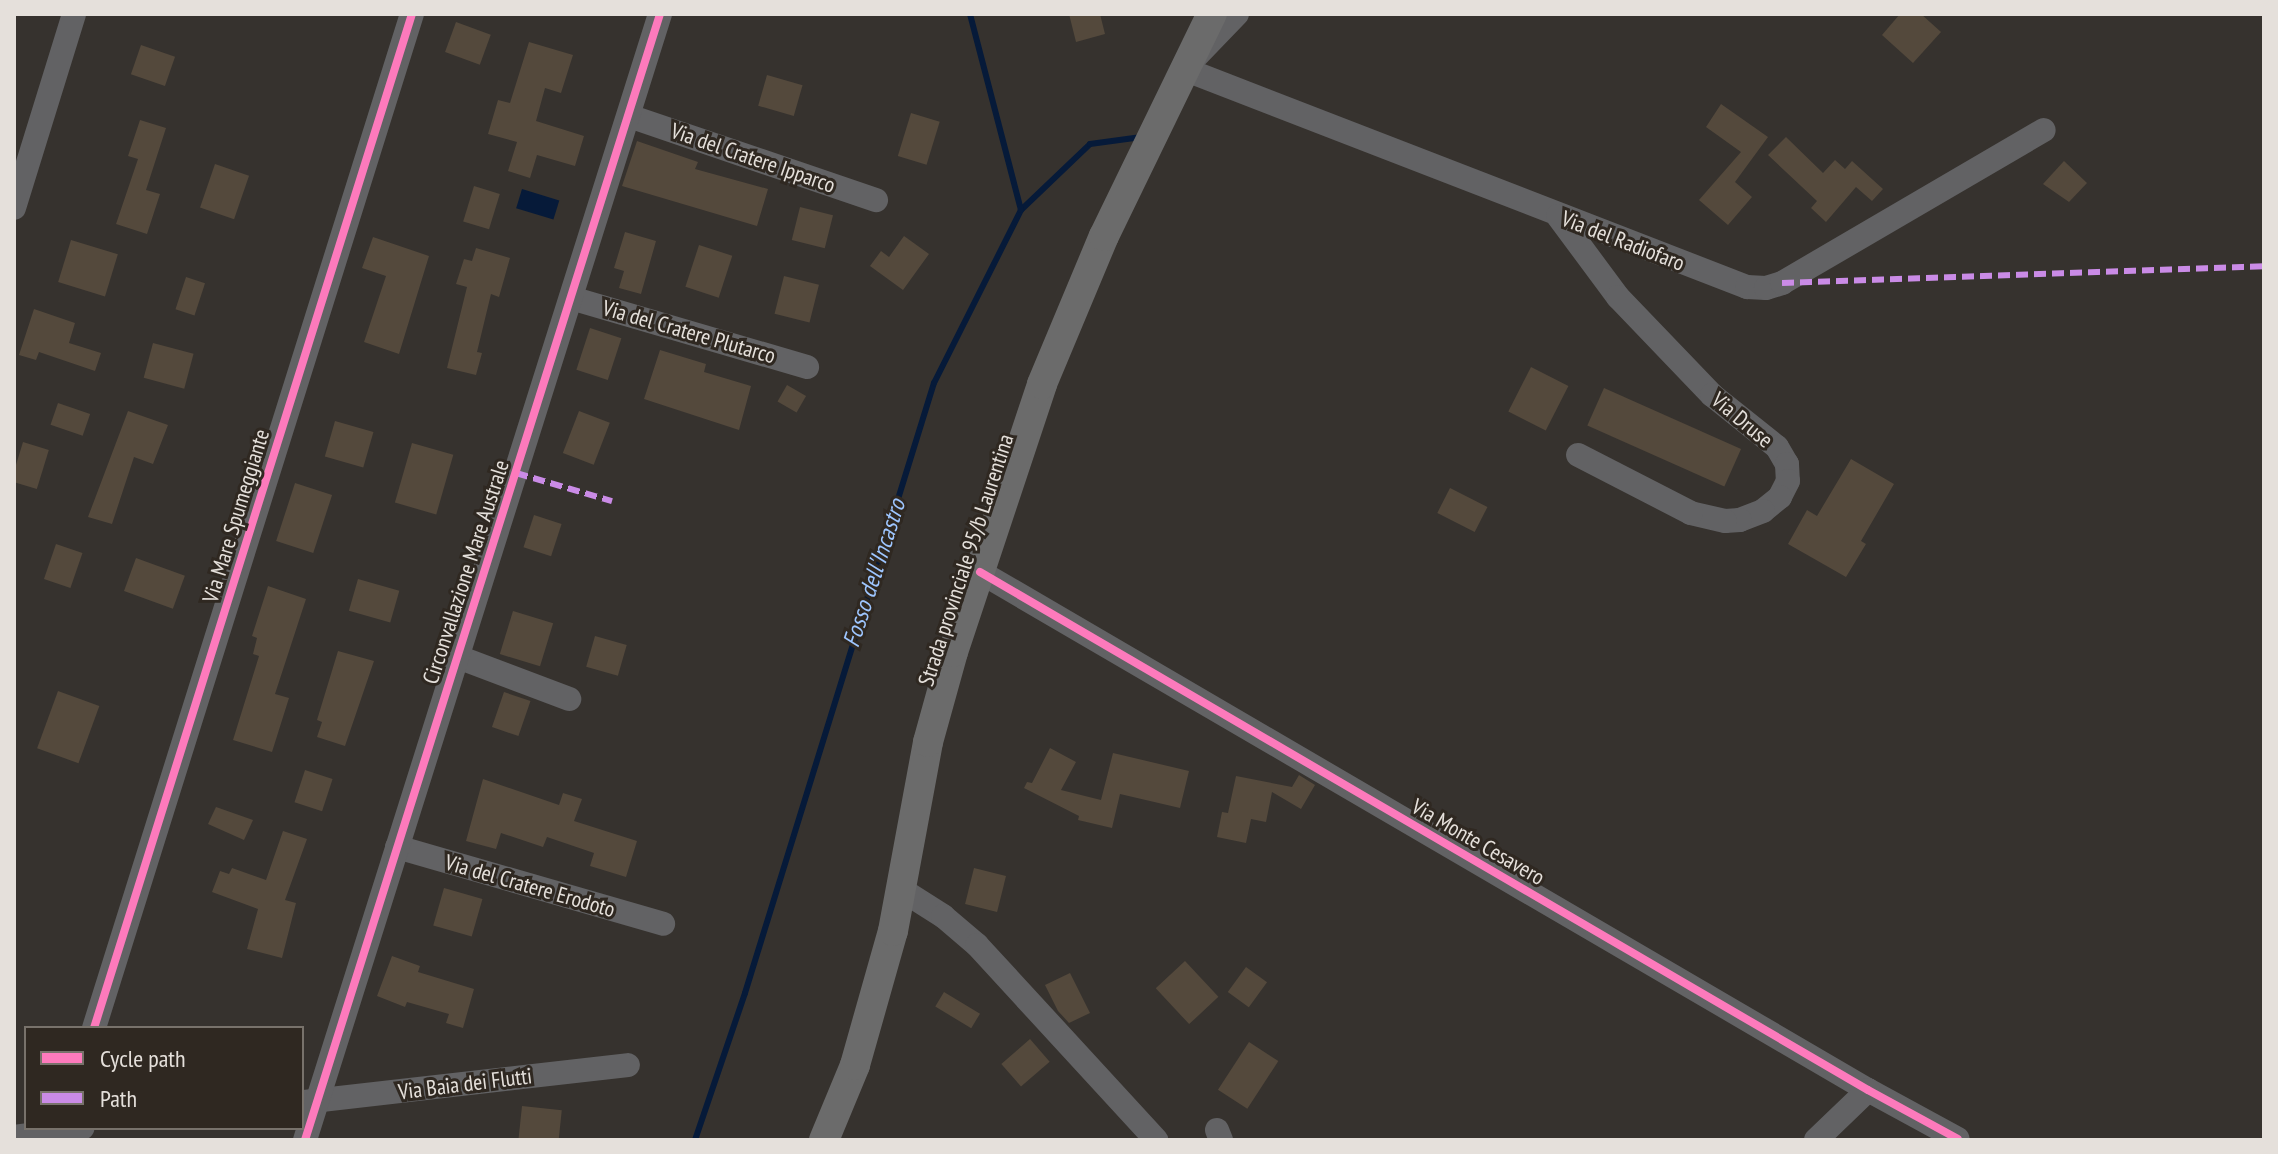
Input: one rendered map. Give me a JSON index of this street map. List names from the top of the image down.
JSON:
{
  "streets": {
    "main road": ["Strada provinciale 95/b Laurentina"],
    "street": [
      "Via del Cratere Ipparco",
      "Via del Radiofaro",
      "Via del Cratere Plutarco",
      "Via Druse",
      "Via Mare Spumeggiante",
      "Circonvallazione Mare Australe",
      "Via Monte Cesavero",
      "Via del Cratere Erodoto",
      "Via Baia dei Flutti"
    ]
  },
  "crossings": [
    ["Via del Cratere Ipparco", "Circonvallazione Mare Australe"],
    ["Via del Radiofaro", "Via Druse"],
    ["Via del Radiofaro", "Strada provinciale 95/b Laurentina"],
    ["Via del Cratere Plutarco", "Circonvallazione Mare Australe"],
    ["Strada provinciale 95/b Laurentina", "Via Monte Cesavero"],
    ["Circonvallazione Mare Australe", "Via del Cratere Erodoto"],
    ["Circonvallazione Mare Australe", "Via Baia dei Flutti"]
  ],
  "water": ["Fosso dell'Incastro"],
  "legend": ["Cycle path", "Path"]
}
